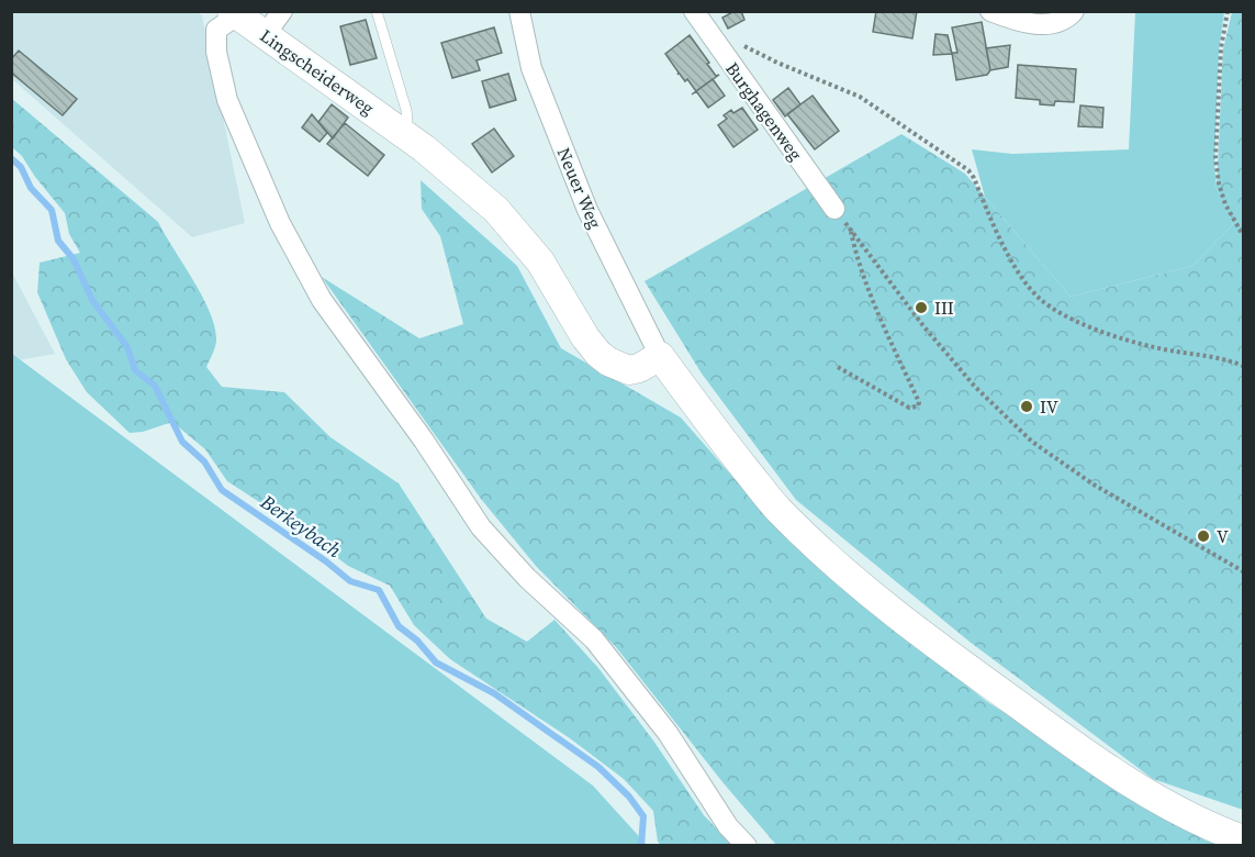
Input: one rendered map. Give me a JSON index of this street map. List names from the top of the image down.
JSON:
{
  "streets": {
    "street": ["Lingscheiderweg", "Burghagenweg", "Neuer Weg"]
  },
  "crossings": [
    ["Lingscheiderweg", "Neuer Weg"]
  ],
  "water": ["Berkeybach"],
  "places": ["III", "IV", "V"]
}
